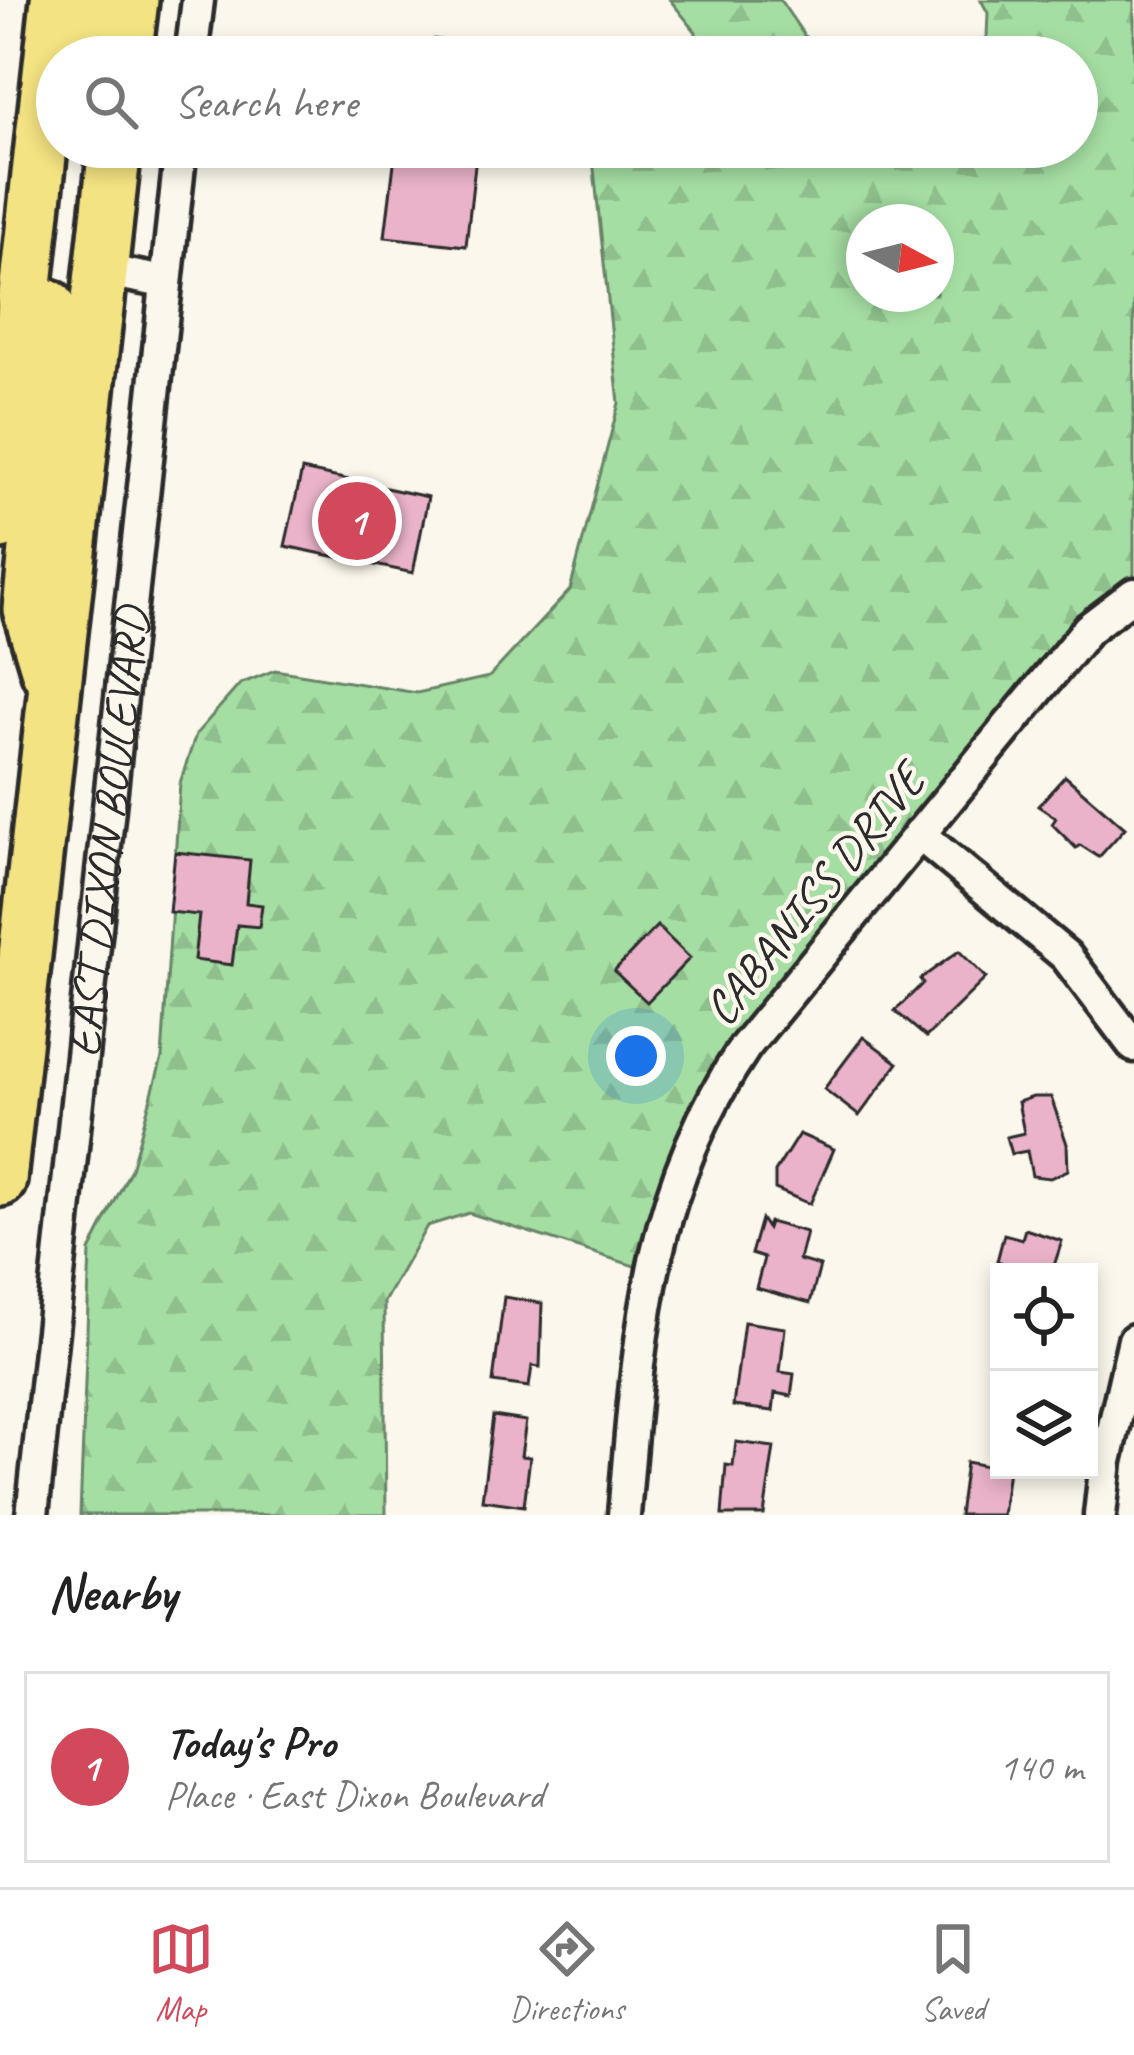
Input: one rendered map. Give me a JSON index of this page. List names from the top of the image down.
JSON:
{
  "streets": {
    "highway": ["EAST DIXON BOULEVARD"],
    "street": ["CABANISS DRIVE"]
  },
  "north": "right",
  "page": {
    "search": "Search here",
    "pins": "1",
    "heading": "Nearby",
    "list": [
      {
        "mark": "1",
        "name": "Today's Pro",
        "note": "Place · East Dixon Boulevard",
        "value": "140 m"
      }
    ],
    "nav": ["Map", "Directions", "Saved"]
  }
}
